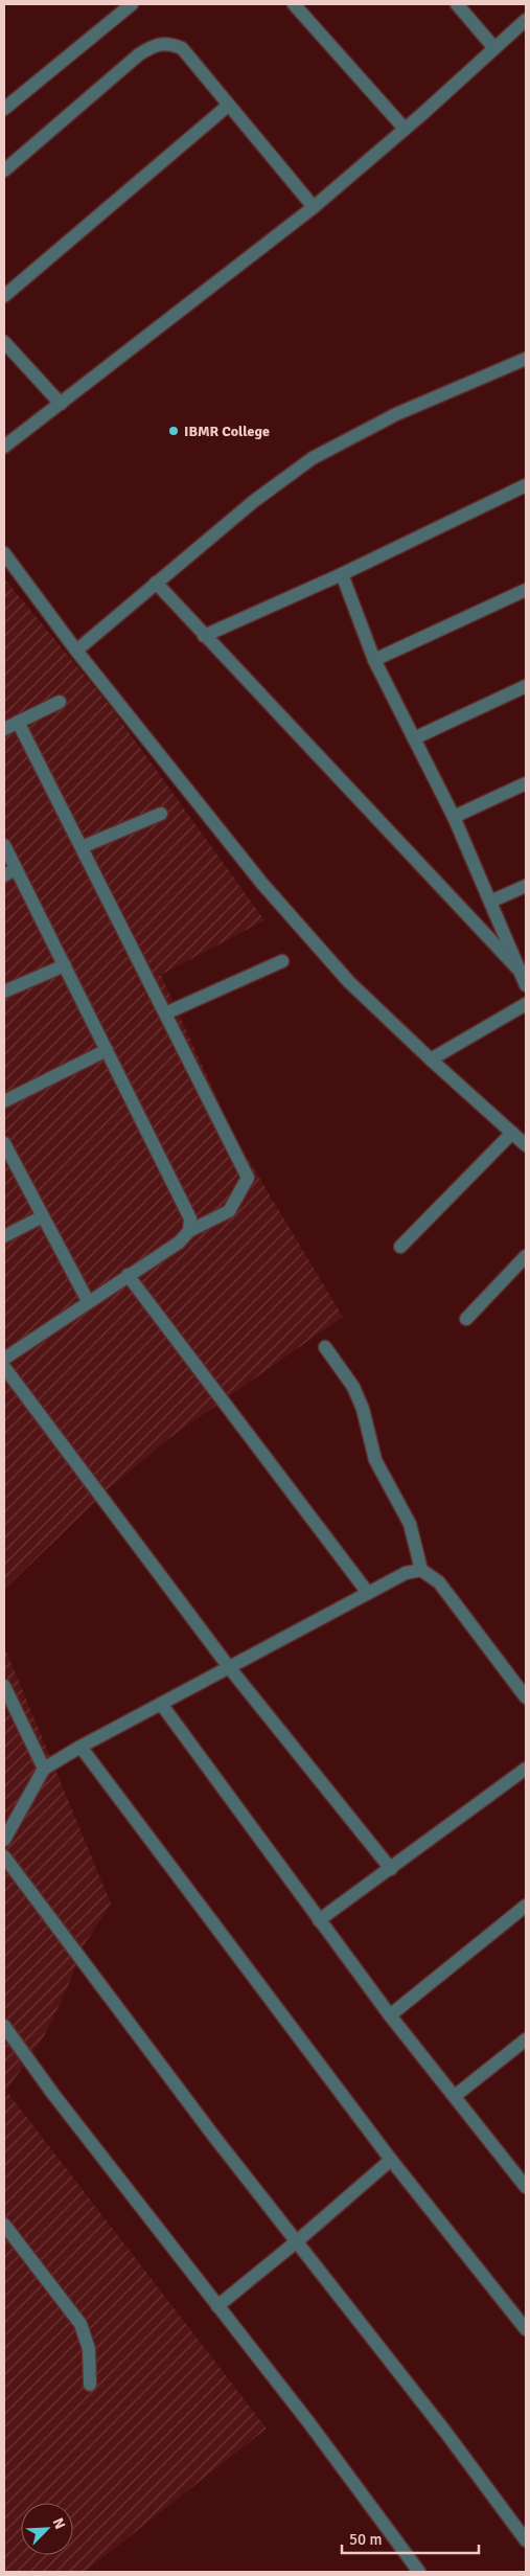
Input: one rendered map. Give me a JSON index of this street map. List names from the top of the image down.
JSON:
{
  "places": ["IBMR College"],
  "scale_bar": "50 m",
  "north": "top right"
}
